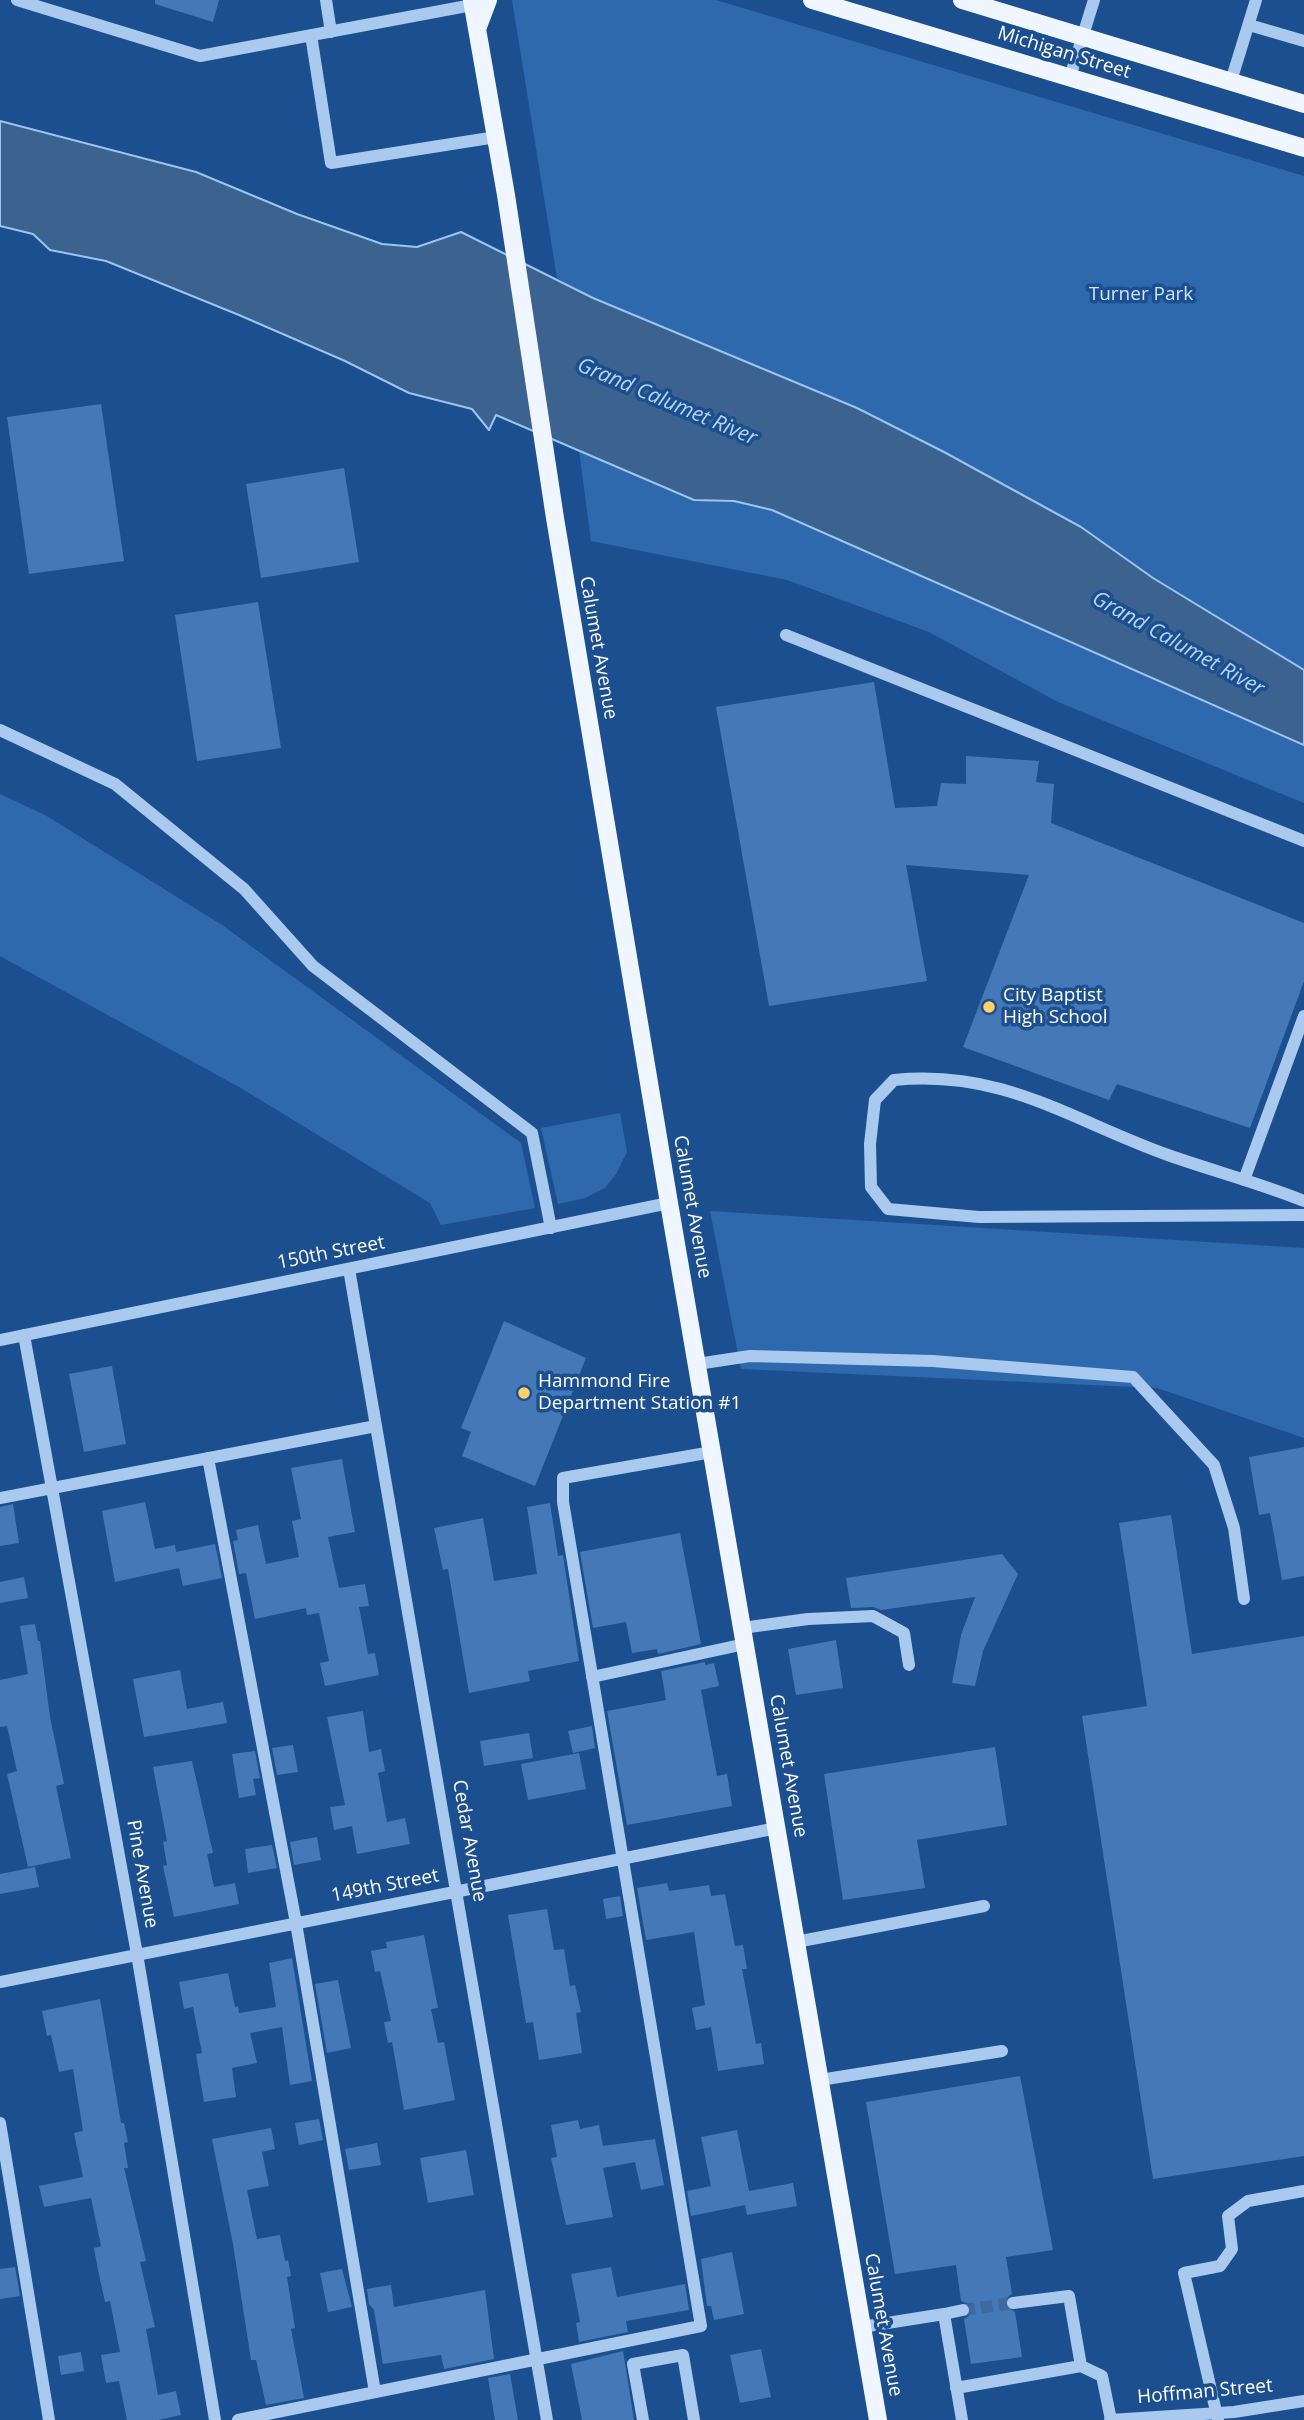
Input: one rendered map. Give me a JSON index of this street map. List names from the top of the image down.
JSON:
{
  "streets": {
    "main road": ["Michigan Street", "Calumet Avenue"],
    "street": [
      "150th Street",
      "Cedar Avenue",
      "Pine Avenue",
      "149th Street",
      "Hoffman Street"
    ]
  },
  "crossings": [
    ["Calumet Avenue", "150th Street"],
    ["Calumet Avenue", "149th Street"],
    ["150th Street", "Cedar Avenue"],
    ["150th Street", "Pine Avenue"],
    ["Cedar Avenue", "149th Street"],
    ["Pine Avenue", "149th Street"]
  ],
  "water": ["Grand Calumet River"],
  "parks": ["Turner Park"],
  "places": ["City Baptist High School", "Hammond Fire Department Station #1"]
}
